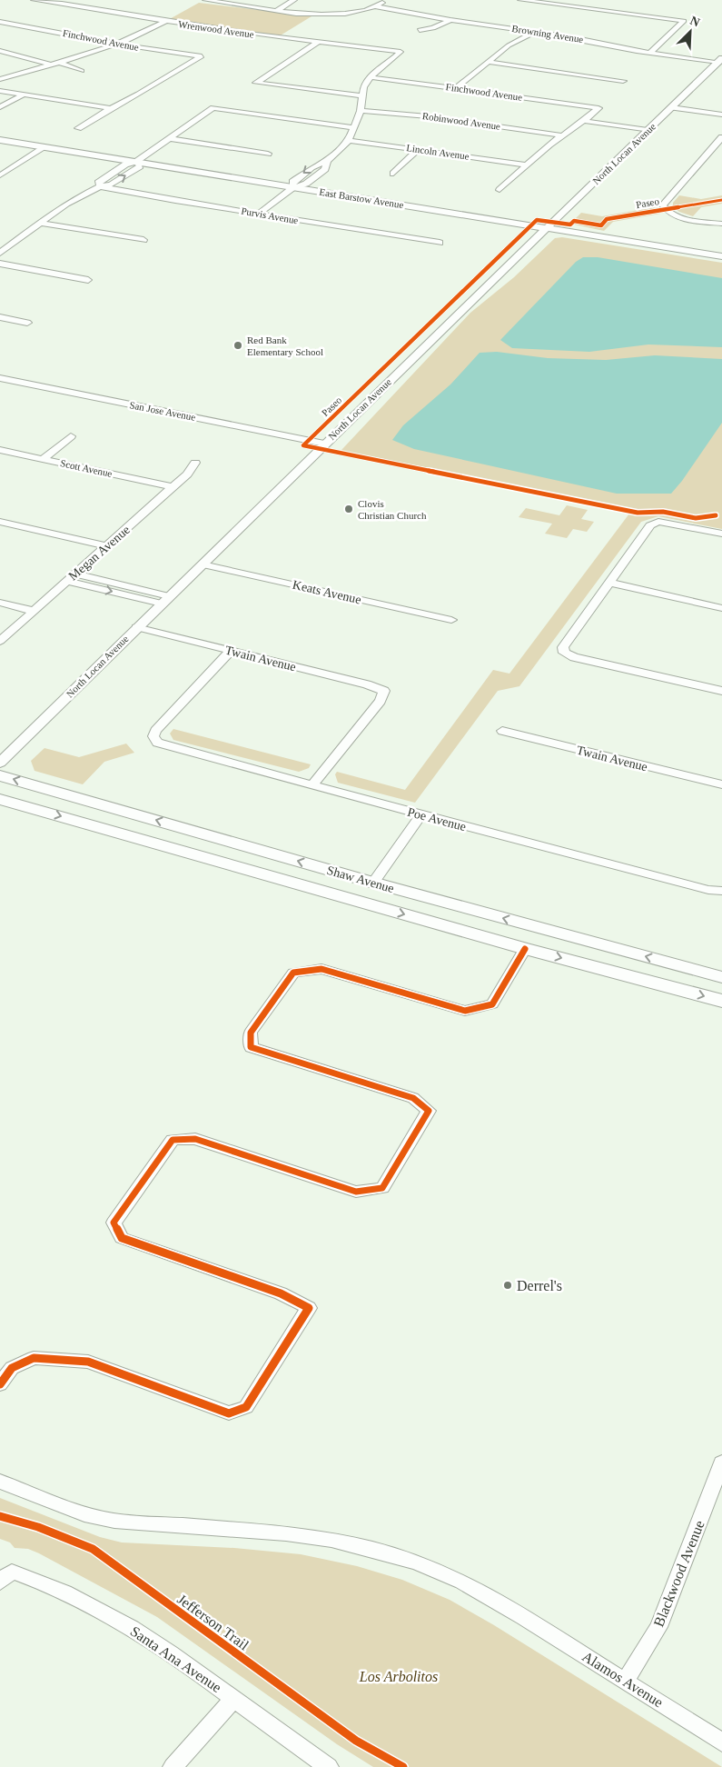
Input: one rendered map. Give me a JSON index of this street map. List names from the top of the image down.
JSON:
{
  "streets": {
    "main road": ["Shaw Avenue"],
    "street": [
      "Wrenwood Avenue",
      "Browning Avenue",
      "Finchwood Avenue",
      "Robinwood Avenue",
      "Lincoln Avenue",
      "North Locan Avenue",
      "East Barstow Avenue",
      "Purvis Avenue",
      "San Jose Avenue",
      "Scott Avenue",
      "Megan Avenue",
      "Keats Avenue",
      "Twain Avenue",
      "Poe Avenue",
      "Blackwood Avenue",
      "Santa Ana Avenue",
      "Alamos Avenue"
    ],
    "cycle path": ["Paseo", "Jefferson Trail"]
  },
  "crossings": [
    ["Wrenwood Avenue", "Finchwood Avenue"],
    ["Browning Avenue", "North Locan Avenue"],
    ["North Locan Avenue", "East Barstow Avenue"],
    ["North Locan Avenue", "San Jose Avenue"],
    ["North Locan Avenue", "Keats Avenue"],
    ["North Locan Avenue", "Twain Avenue"],
    ["Scott Avenue", "Megan Avenue"],
    ["Twain Avenue", "Poe Avenue"],
    ["Blackwood Avenue", "Alamos Avenue"]
  ],
  "parks": ["Los Arbolitos"],
  "places": ["Red Bank Elementary School", "Clovis Christian Church", "Derrel's"],
  "north": "top right"
}
